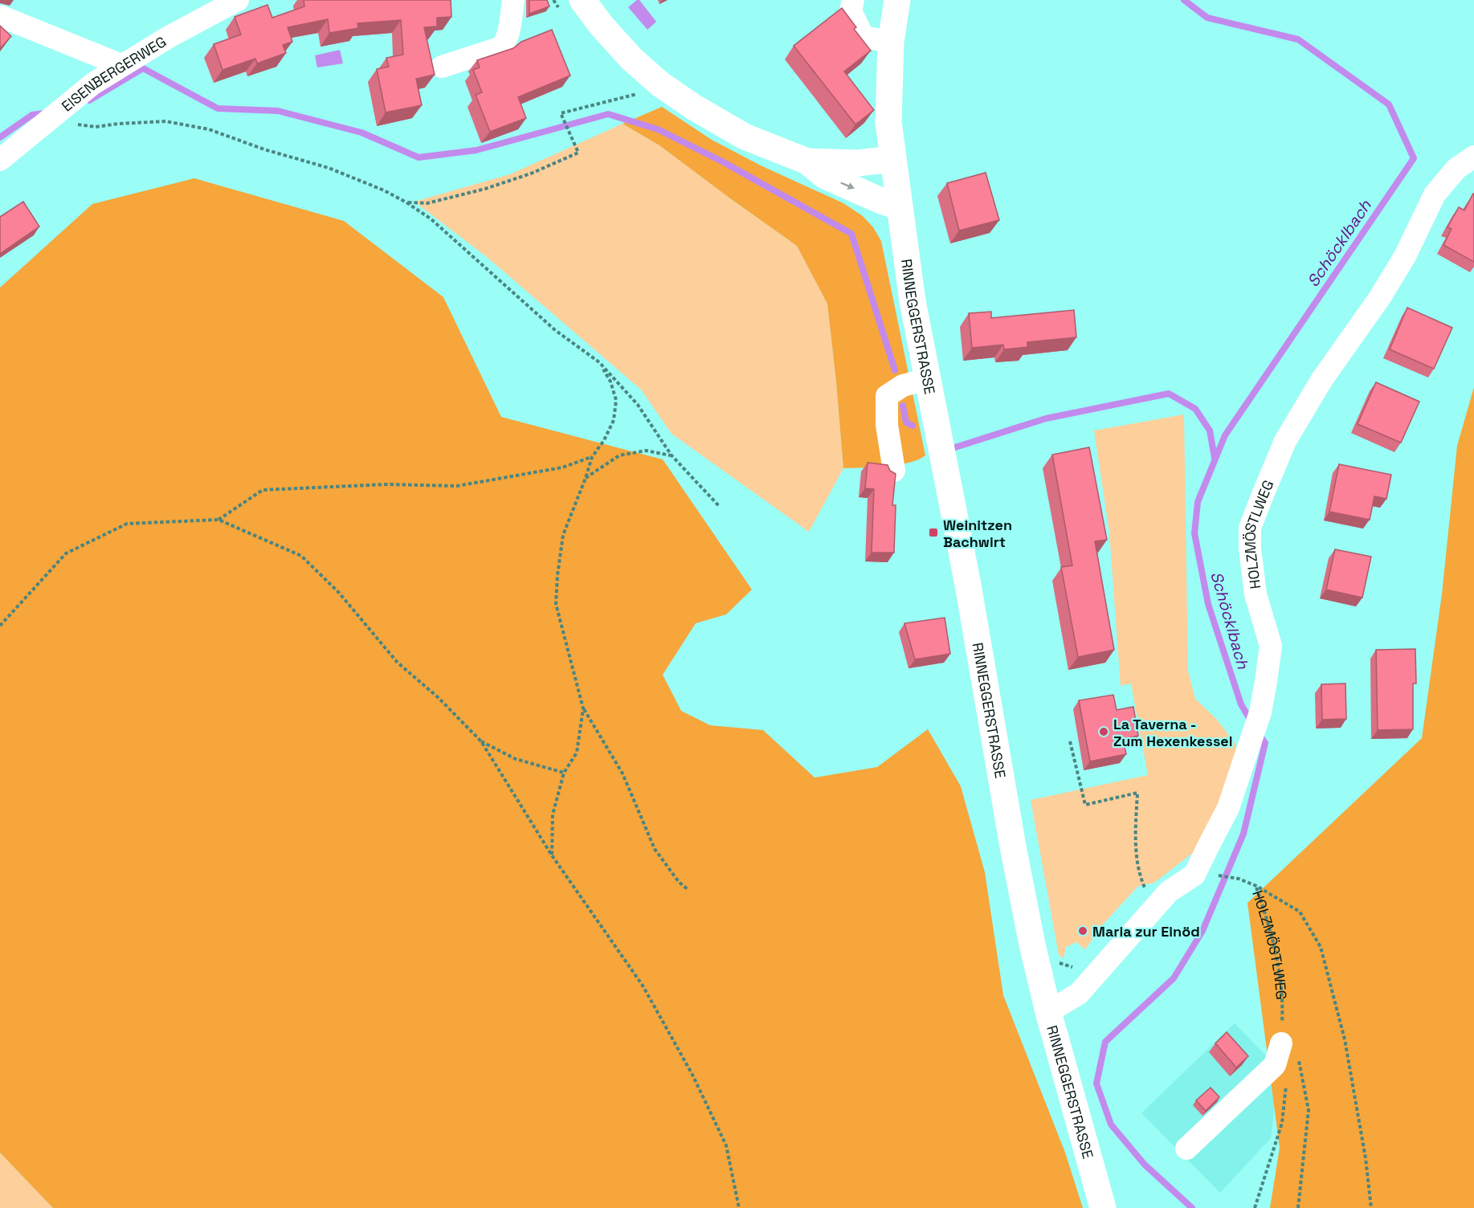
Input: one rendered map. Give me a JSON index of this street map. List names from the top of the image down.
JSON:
{
  "streets": {
    "main road": ["RINNEGGERSTRASSE"],
    "street": ["EISENBERGERWEG", "HOLZMÖSTLWEG"]
  },
  "crossings": [
    ["RINNEGGERSTRASSE", "HOLZMÖSTLWEG"]
  ],
  "water": ["Schöcklbach"],
  "places": {
    "transit": ["Weinitzen Bachwirt"],
    "other": ["La Taverna - Zum Hexenkessel", "Maria zur Einöd"]
  }
}
